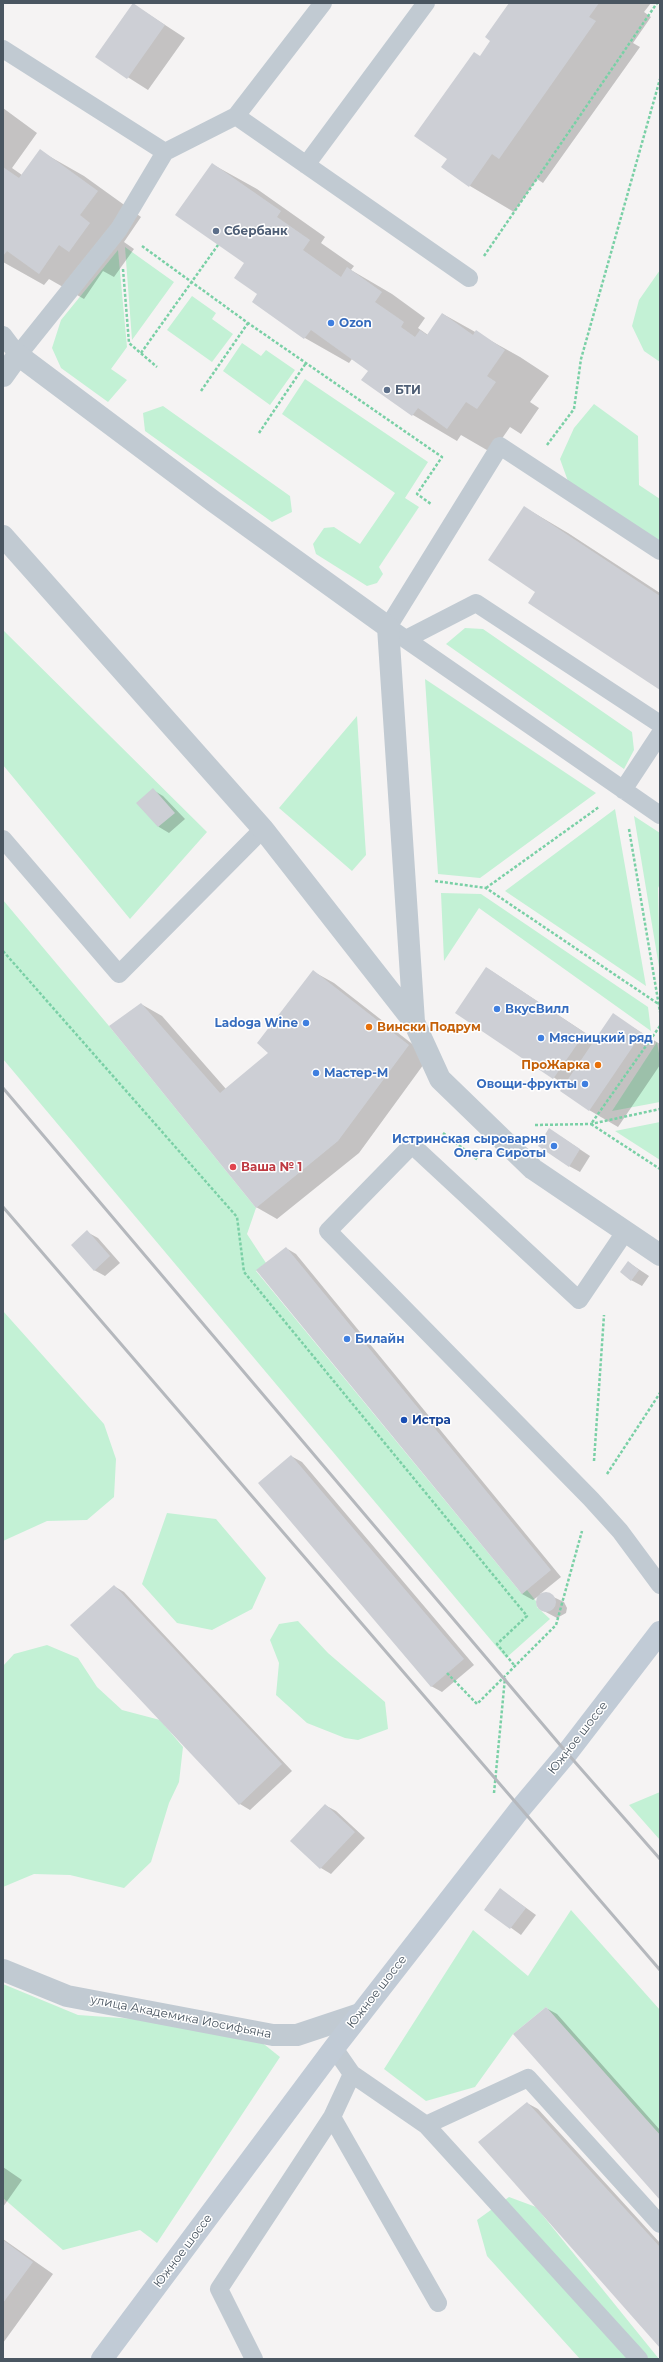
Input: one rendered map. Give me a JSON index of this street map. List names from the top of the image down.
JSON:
{
  "streets": {
    "main road": ["Южное шоссе"],
    "street": ["улица Академика Иосифьяна"]
  },
  "crossings": [
    ["Южное шоссе", "улица Академика Иосифьяна"]
  ],
  "places": [
    "Сбербанк",
    "Ozon",
    "БТИ",
    "ВкусВилл",
    "Ladoga Wine",
    "Вински Подрум",
    "Мясницкий ряд",
    "ПроЖарка",
    "Мастер-М",
    "Овощи-фрукты",
    "Истринская сыроварня Олега Сироты",
    "Ваша № 1",
    "Билайн",
    "Истра"
  ]
}
